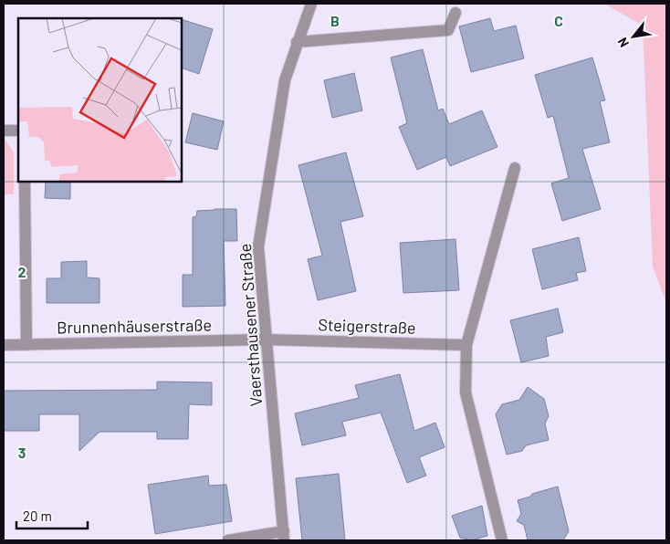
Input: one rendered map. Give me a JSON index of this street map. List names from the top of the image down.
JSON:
{
  "streets": {
    "street": ["Vaersthausener Straße", "Brunnenhäuserstraße", "Steigerstraße"]
  },
  "crossings": [
    ["Vaersthausener Straße", "Brunnenhäuserstraße"],
    ["Vaersthausener Straße", "Steigerstraße"],
    ["Brunnenhäuserstraße", "Steigerstraße"]
  ],
  "scale_bar": "20 m",
  "north": "bottom left",
  "grid": {
    "columns": ["B", "C"],
    "rows": ["2", "3"]
  }
}
